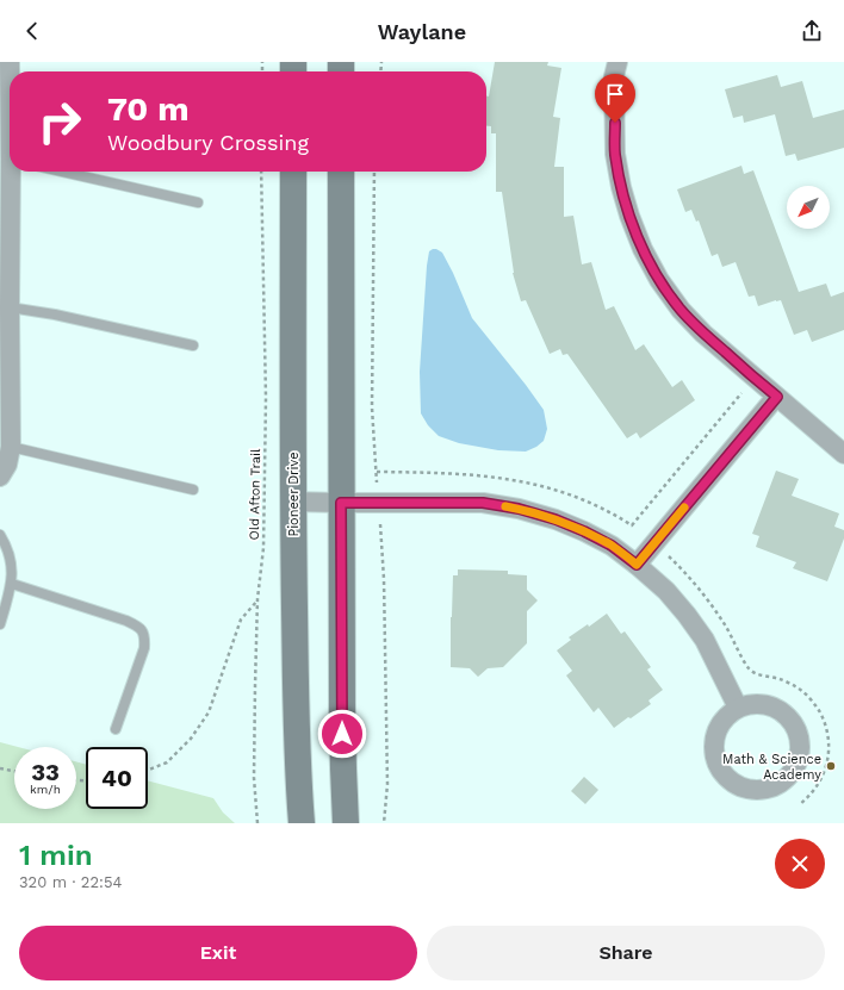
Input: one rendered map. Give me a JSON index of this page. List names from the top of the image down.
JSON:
{
  "streets": {
    "street": ["Pioneer Drive"],
    "path": ["Old Afton Trail"]
  },
  "places": ["Math & Science Academy"],
  "north": "bottom left",
  "page": {
    "header": "Waylane",
    "turn": ["70 m", "Woodbury Crossing"],
    "speed": "33 km/h",
    "limit": "40",
    "heading": ["1 min", "320 m · 22:54"],
    "buttons": ["Exit", "Share"]
  }
}
